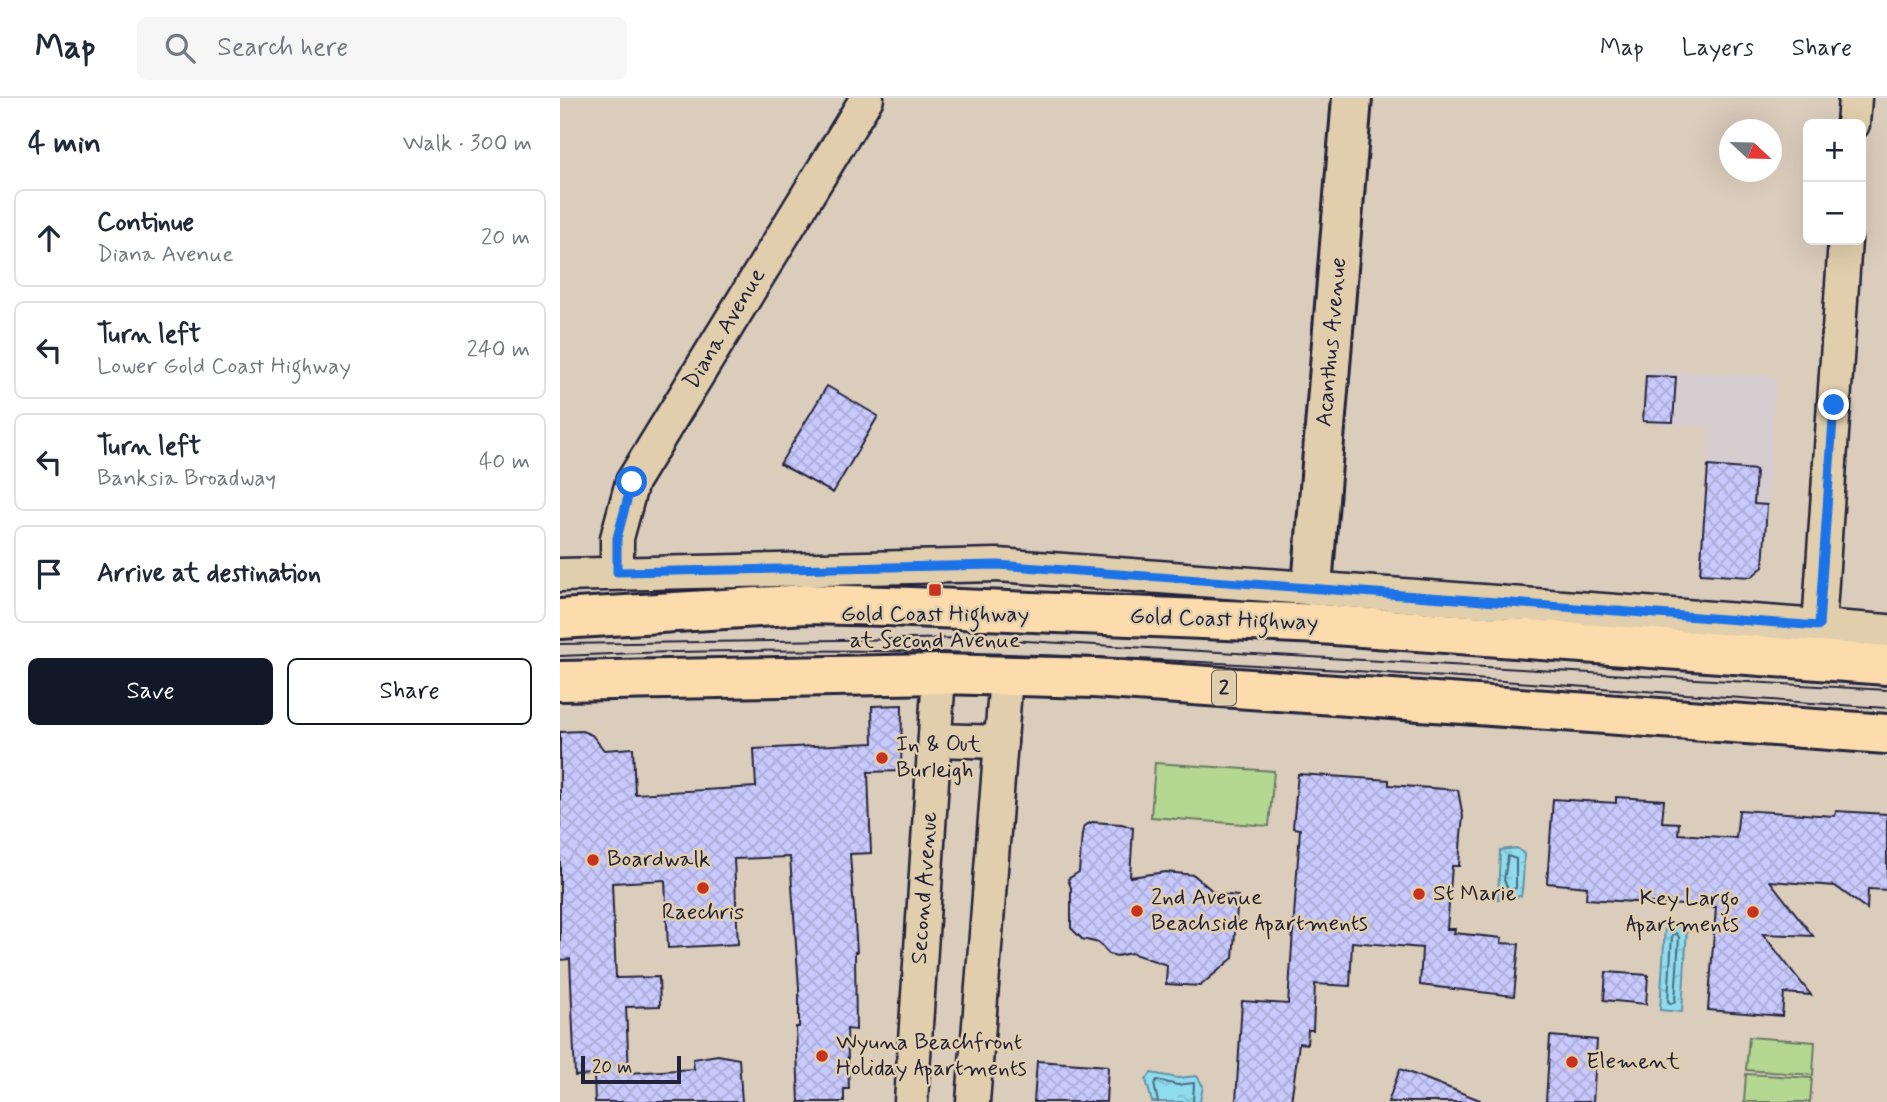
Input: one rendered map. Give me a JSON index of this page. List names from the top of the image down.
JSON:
{
  "streets": {
    "highway": ["Gold Coast Highway", "2"],
    "street": ["Diana Avenue", "Acanthus Avenue", "Second Avenue"]
  },
  "crossings": [
    ["2", "Second Avenue"]
  ],
  "places": {
    "transit": ["Gold Coast Highway at Second Avenue"],
    "other": [
      "In & Out Burleigh",
      "Boardwalk",
      "Raechris",
      "St Marie",
      "2nd Avenue Beachside Apartments",
      "Key Largo Apartments",
      "Wyuna Beachfront Holiday Apartments",
      "Element"
    ]
  },
  "scale_bar": "20 m",
  "north": "right",
  "page": {
    "header": "Map",
    "search": "Search here",
    "nav": ["Map", "Layers", "Share"],
    "heading": ["4 min", "Walk · 300 m"],
    "map_buttons": ["+", "−"],
    "list": [
      ["Continue", "Diana Avenue", "20 m"],
      ["Turn left", "Lower Gold Coast Highway", "240 m"],
      ["Turn left", "Banksia Broadway", "40 m"],
      "Arrive at destination"
    ],
    "buttons": ["Save", "Share"],
    "scale": "20 m"
  }
}
